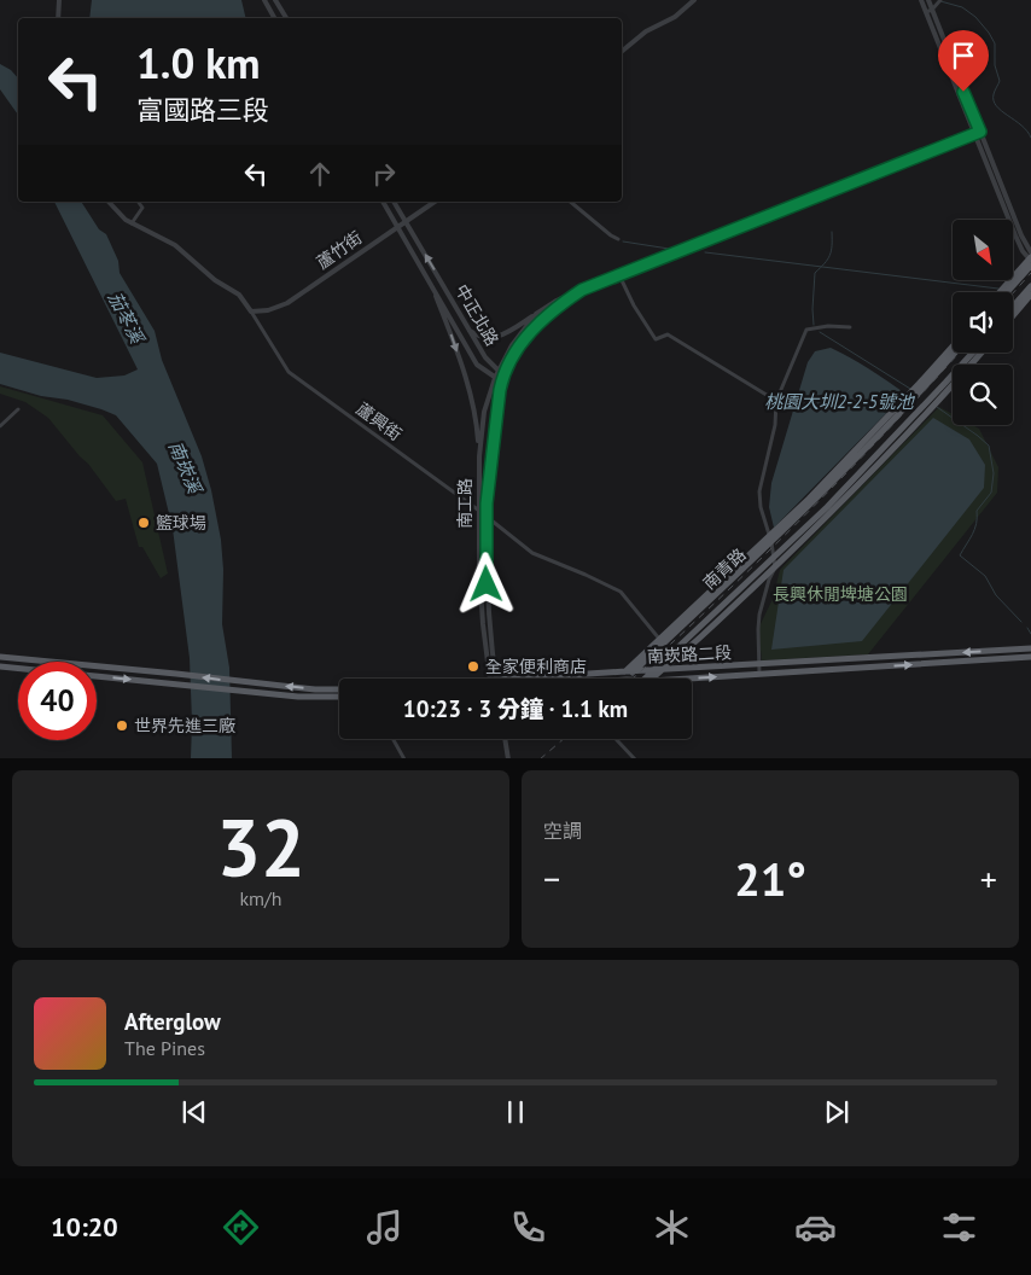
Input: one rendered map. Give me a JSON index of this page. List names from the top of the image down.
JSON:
{
  "streets": {
    "main road": ["南青路", "南崁路二段"],
    "street": [
      "蘆竹街",
      "中正北路",
      "蘆興街",
      "南工路"
    ]
  },
  "crossings": [
    ["蘆竹街", "中正北路"],
    ["蘆竹街", "蘆興街"],
    ["中正北路", "南工路"],
    ["蘆興街", "南工路"],
    ["南青路", "南崁路二段"]
  ],
  "water": ["茄苳溪", "桃園大圳2-2-5號池", "南崁溪"],
  "parks": ["長興休閒埤塘公園"],
  "places": ["籃球場", "全家便利商店", "世界先進三廠"],
  "north": "bottom right",
  "page": {
    "turn": ["1.0 km", "富國路三段"],
    "limit": "40",
    "trip": "10:23 · 3 分鐘 · 1.1 km",
    "tile": [
      ["32", "km/h"],
      "空調"
    ],
    "heat": ["−", "21°", "+"],
    "song": ["Afterglow", "The Pines"],
    "tabs": "10:20"
  }
}
